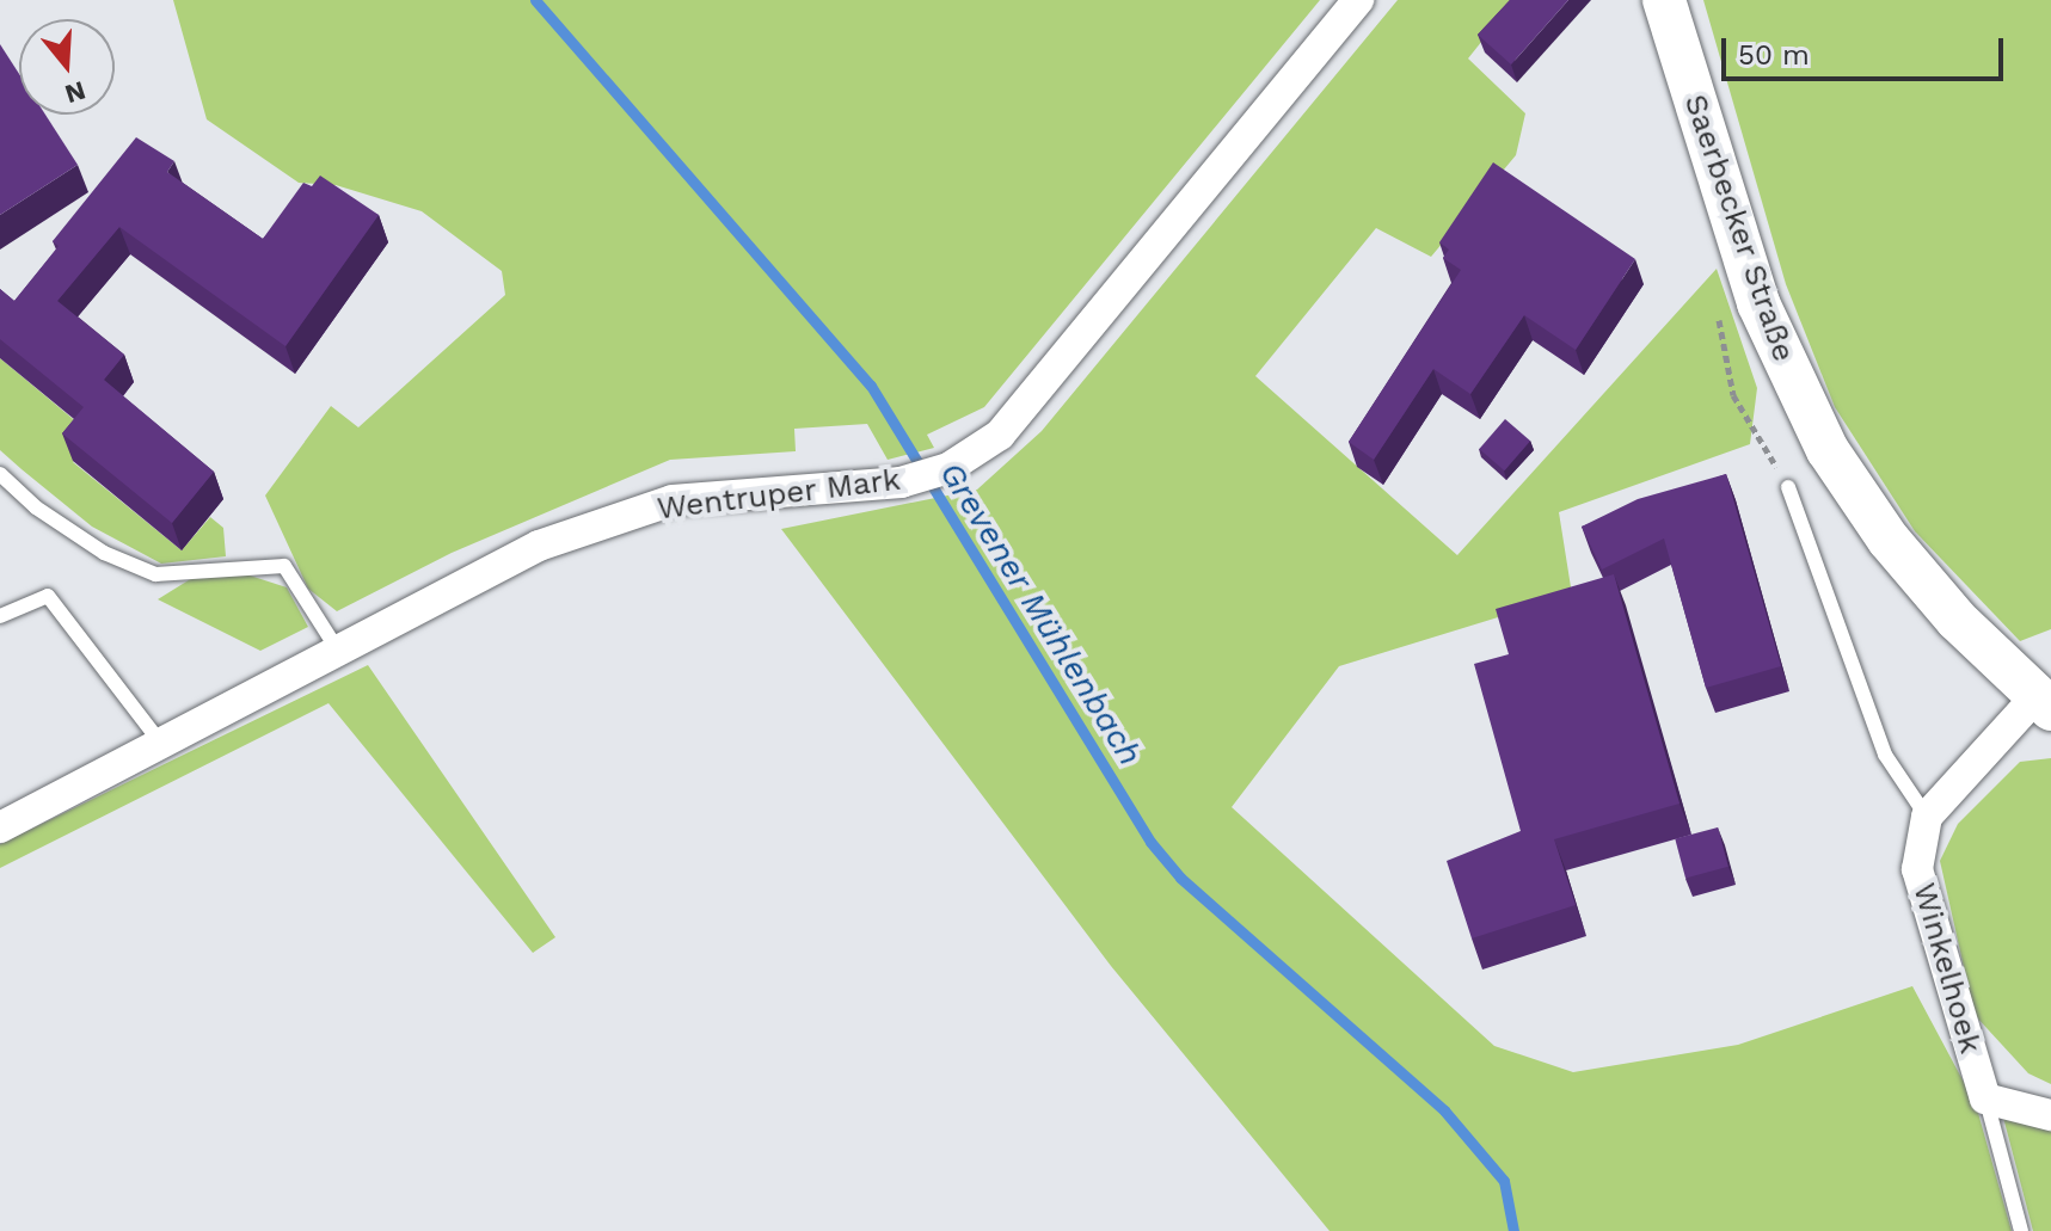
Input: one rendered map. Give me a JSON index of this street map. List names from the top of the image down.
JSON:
{
  "streets": {
    "street": ["Saerbecker Straße", "Wentruper Mark", "Winkelhoek"]
  },
  "water": ["Grevener Mühlenbach"],
  "scale_bar": "50 m",
  "north": "bottom"
}
